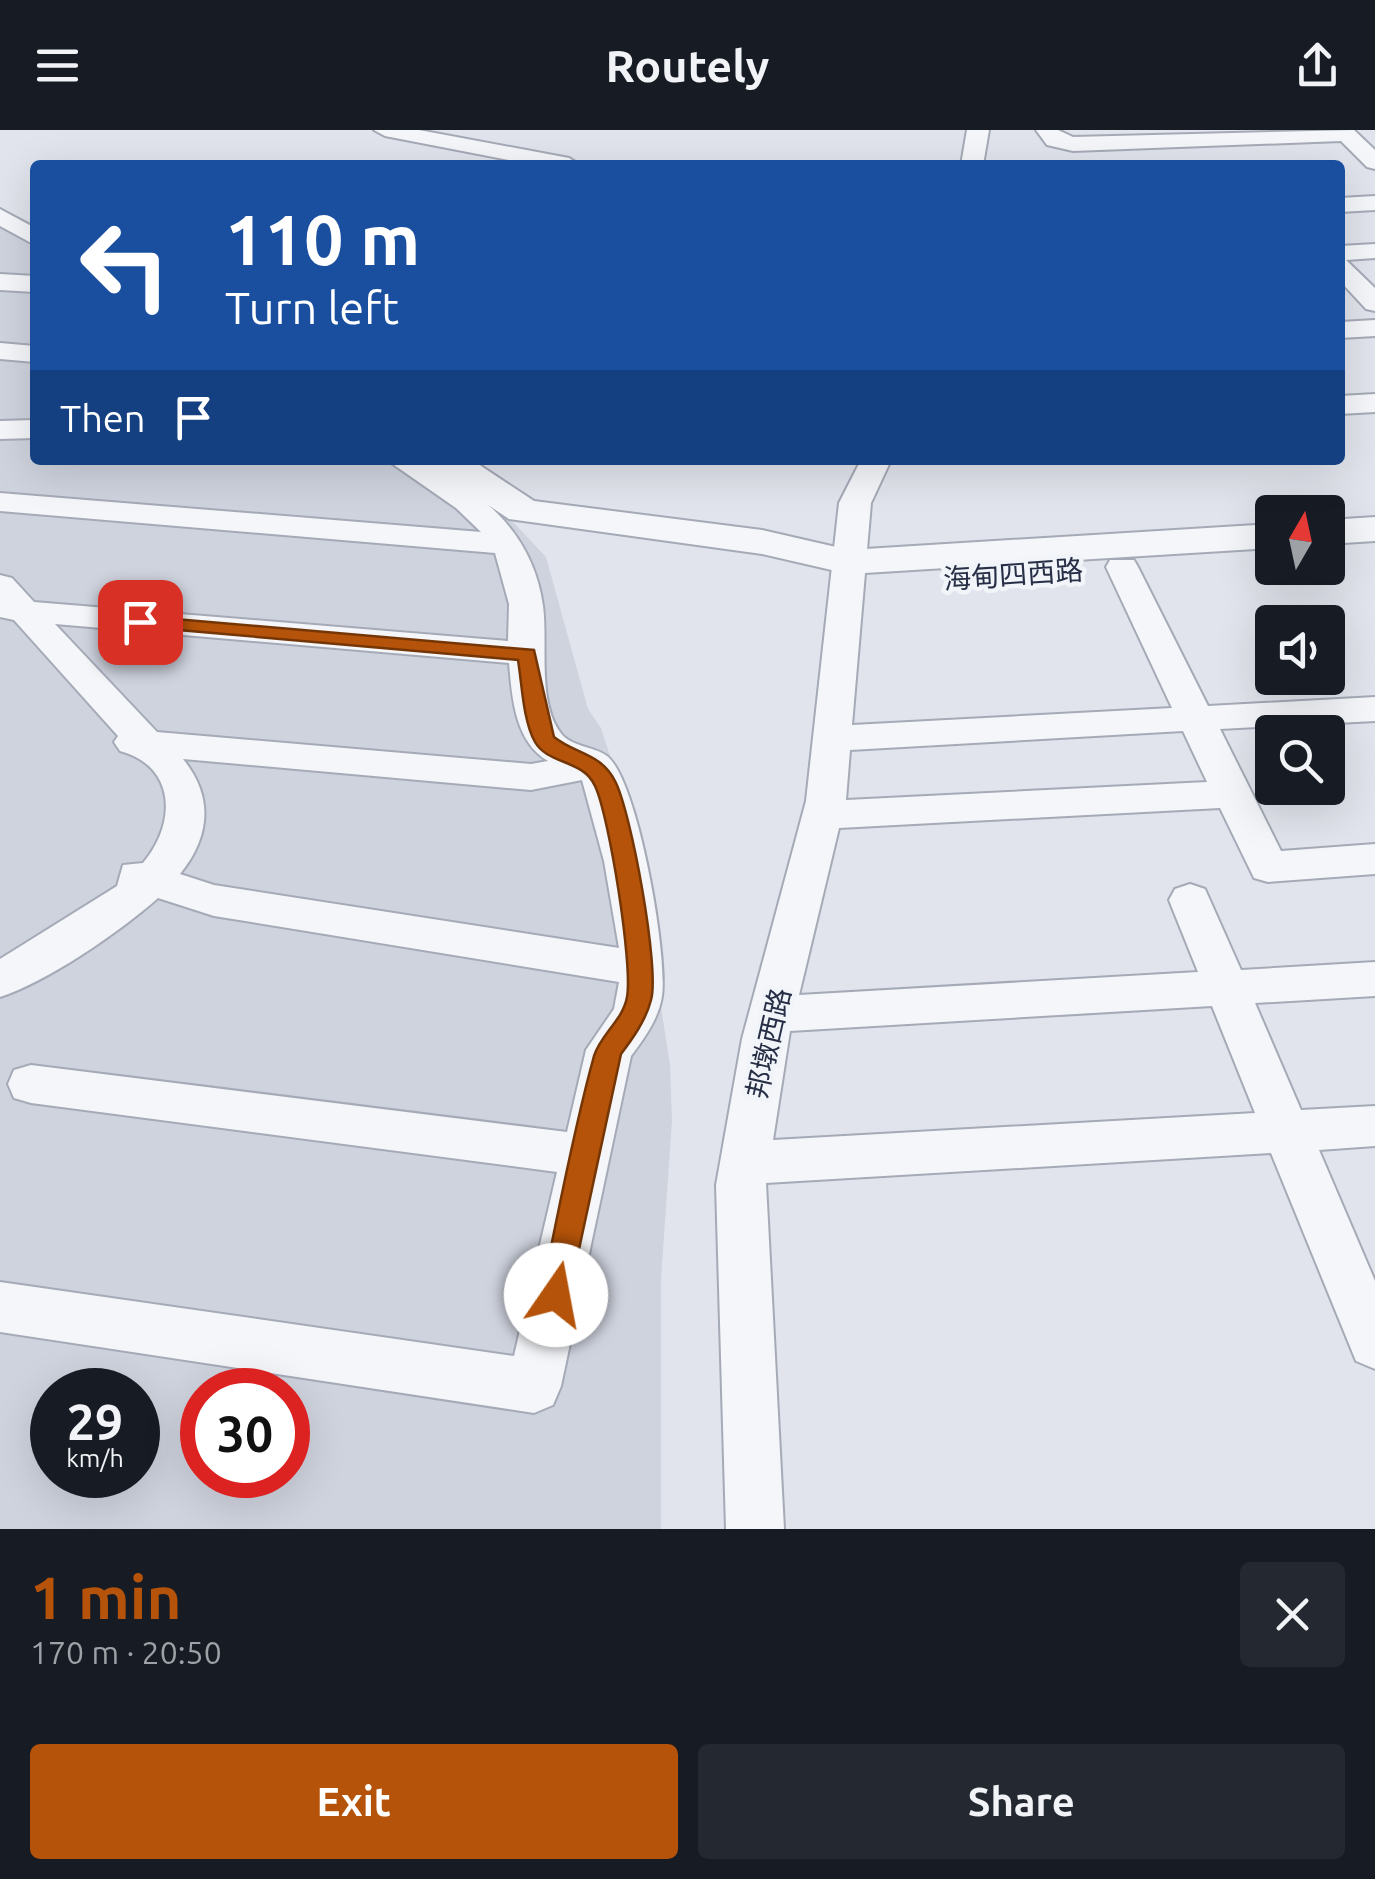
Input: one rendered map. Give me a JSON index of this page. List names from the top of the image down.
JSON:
{
  "streets": {
    "street": ["海甸四西路", "邦墩西路"]
  },
  "crossings": [
    ["海甸四西路", "邦墩西路"]
  ],
  "north": "top",
  "page": {
    "header": "Routely",
    "turn": ["110 m", "Turn left"],
    "then": "Then",
    "speed": "29 km/h",
    "limit": "30",
    "heading": ["1 min", "170 m · 20:50"],
    "buttons": ["Exit", "Share"]
  }
}
